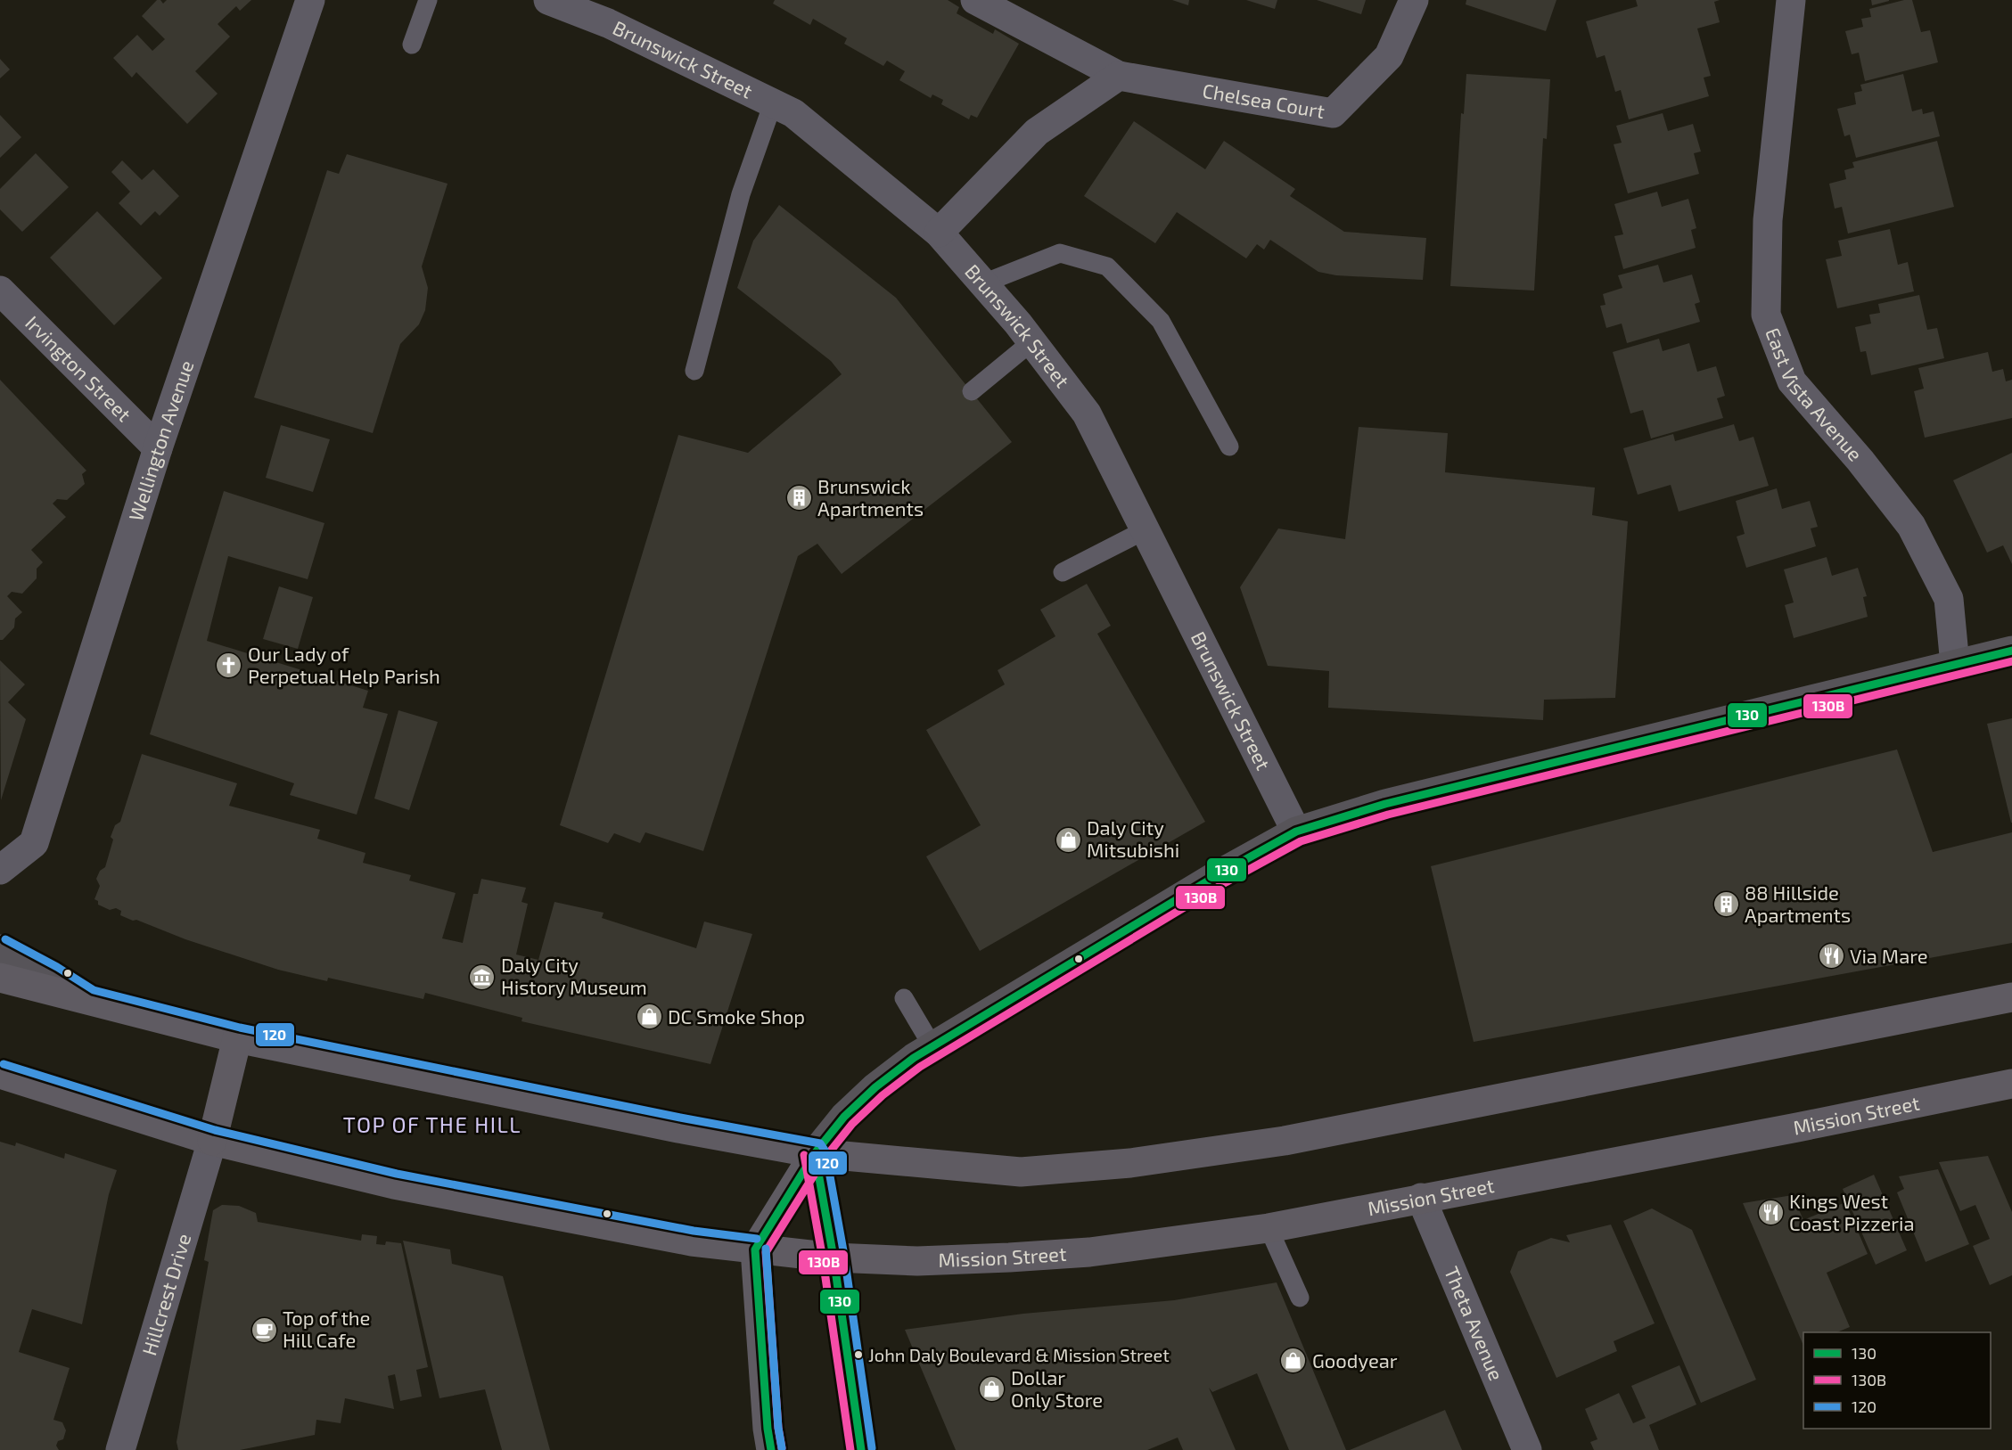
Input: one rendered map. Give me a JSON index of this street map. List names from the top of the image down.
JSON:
{
  "streets": {
    "main road": ["Mission Street"],
    "street": [
      "Brunswick Street",
      "Chelsea Court",
      "Irvington Street",
      "East Vista Avenue",
      "Wellington Avenue",
      "Hillcrest Drive",
      "Theta Avenue"
    ]
  },
  "crossings": [
    ["Irvington Street", "Wellington Avenue"],
    ["Mission Street", "Hillcrest Drive"],
    ["Mission Street", "Theta Avenue"]
  ],
  "districts": ["TOP OF THE HILL"],
  "places": {
    "building": ["Brunswick Apartments", "88 Hillside Apartments"],
    "church": ["Our Lady of Perpetual Help Parish"],
    "shop": [
      "Daly City Mitsubishi",
      "DC Smoke Shop",
      "Goodyear",
      "Dollar Only Store"
    ],
    "restaurant": ["Via Mare", "Kings West Coast Pizzeria"],
    "museum": ["Daly City History Museum"],
    "cafe": ["Top of the Hill Cafe"],
    "other": ["John Daly Boulevard & Mission Street"]
  },
  "lines": ["transit line 130", "transit line 130B", "transit line 120"],
  "legend": ["130", "130B", "120"]
}
